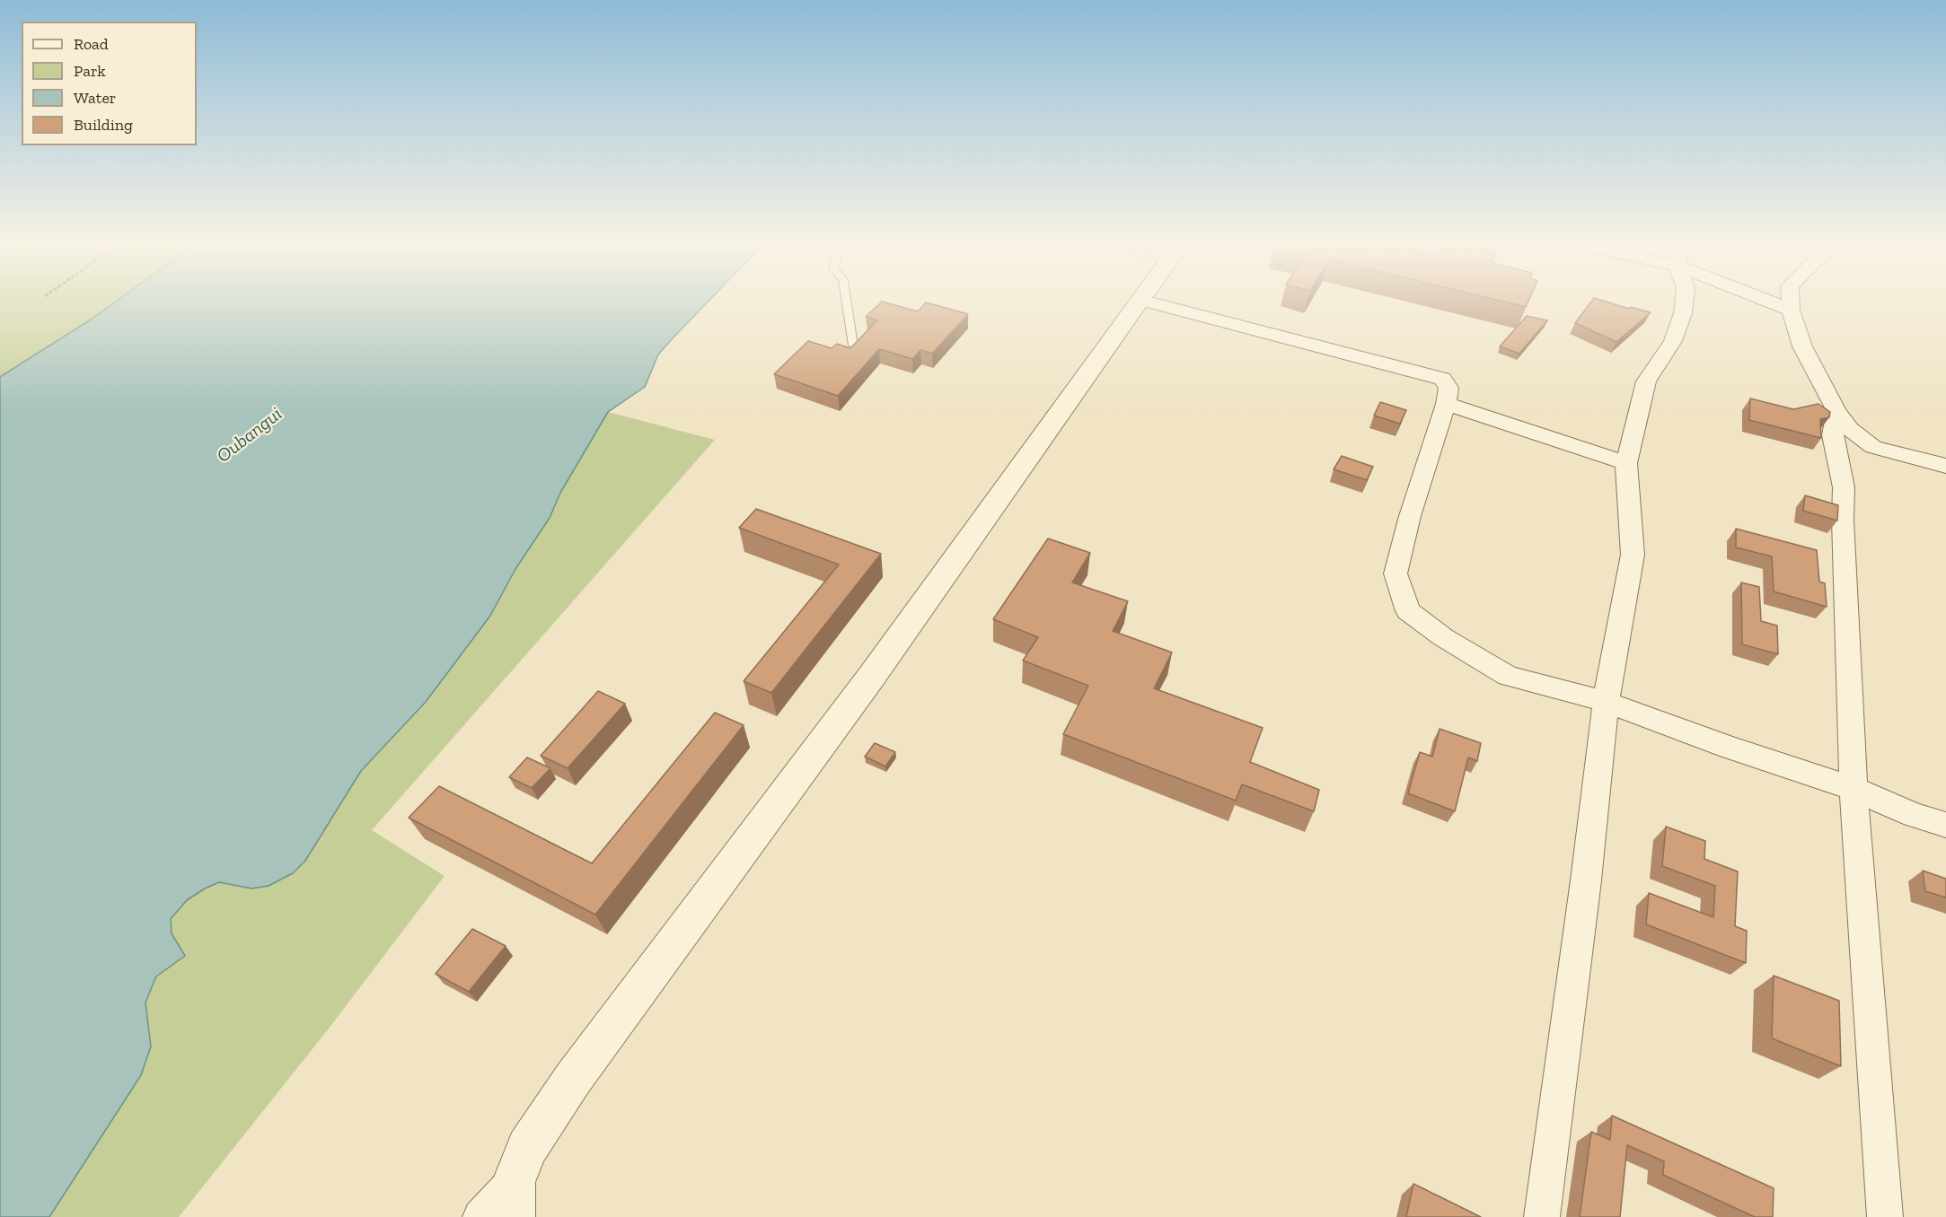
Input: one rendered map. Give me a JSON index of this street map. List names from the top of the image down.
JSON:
{
  "water": ["Oubangui"],
  "legend": [
    "Road",
    "Park",
    "Water",
    "Building"
  ]
}
